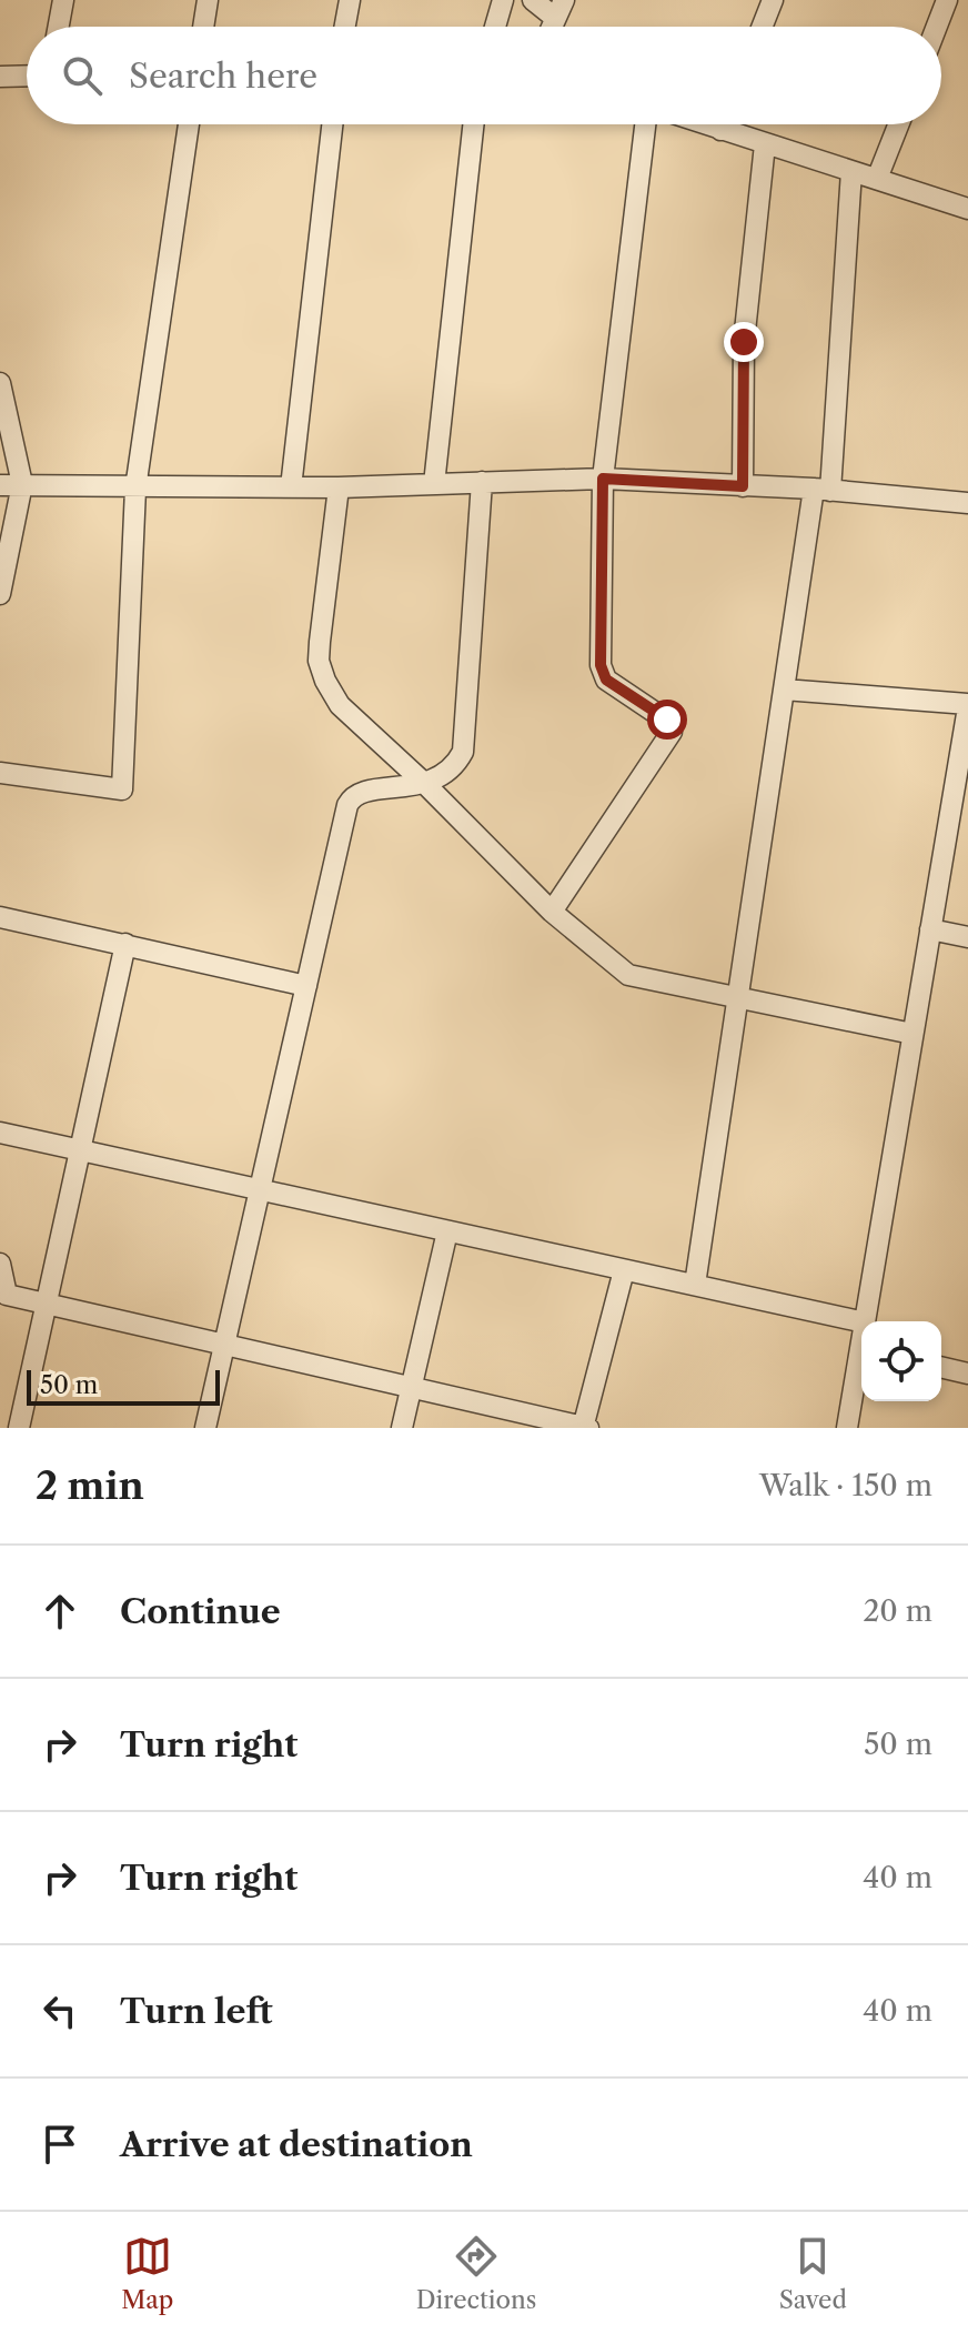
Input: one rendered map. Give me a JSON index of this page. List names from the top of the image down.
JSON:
{
  "scale_bar": "50 m",
  "page": {
    "search": "Search here",
    "scale": "50 m",
    "heading": ["2 min", "Walk · 150 m"],
    "list": [
      ["Continue", "20 m"],
      ["Turn right", "50 m"],
      ["Turn right", "40 m"],
      ["Turn left", "40 m"],
      "Arrive at destination"
    ],
    "nav": ["Map", "Directions", "Saved"]
  }
}
